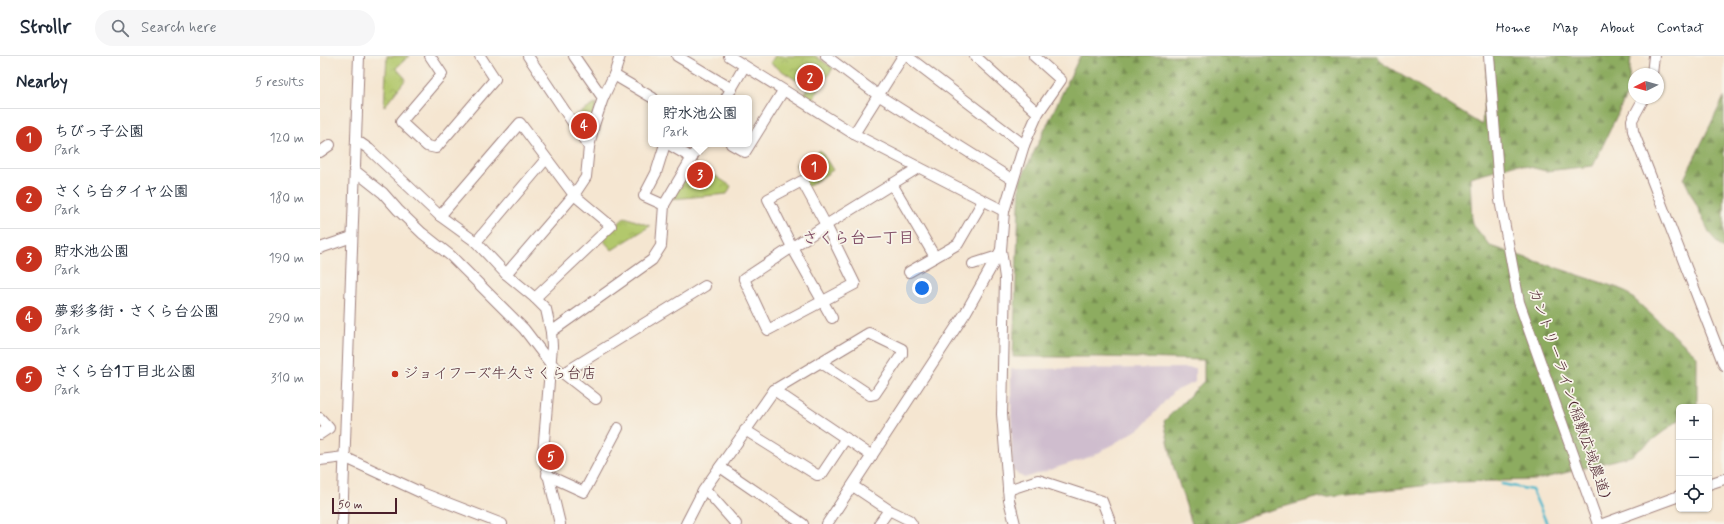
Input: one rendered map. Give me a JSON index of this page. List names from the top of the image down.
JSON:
{
  "streets": {
    "street": ["カントリーライン(稲敷広域農道)"]
  },
  "districts": ["さくら台一丁目"],
  "places": ["ジョイフーズ牛久さくら台店"],
  "scale_bar": "50 m",
  "north": "left",
  "page": {
    "header": "Strollr",
    "search": "Search here",
    "nav": [
      "Home",
      "Map",
      "About",
      "Contact"
    ],
    "heading": ["Nearby", "5 results"],
    "pins": [
      "2",
      "4",
      "1",
      "3",
      "5"
    ],
    "popup": ["貯水池公園", "Park"],
    "list": [
      {
        "mark": "1",
        "name": "ちびっ子公園",
        "note": "Park",
        "value": "120 m"
      },
      {
        "mark": "2",
        "name": "さくら台タイヤ公園",
        "note": "Park",
        "value": "180 m"
      },
      {
        "mark": "3",
        "name": "貯水池公園",
        "note": "Park",
        "value": "190 m"
      },
      {
        "mark": "4",
        "name": "夢彩多街・さくら台公園",
        "note": "Park",
        "value": "290 m"
      },
      {
        "mark": "5",
        "name": "さくら台1丁目北公園",
        "note": "Park",
        "value": "310 m"
      }
    ],
    "map_buttons": ["+", "−"],
    "scale": "50 m"
  }
}
